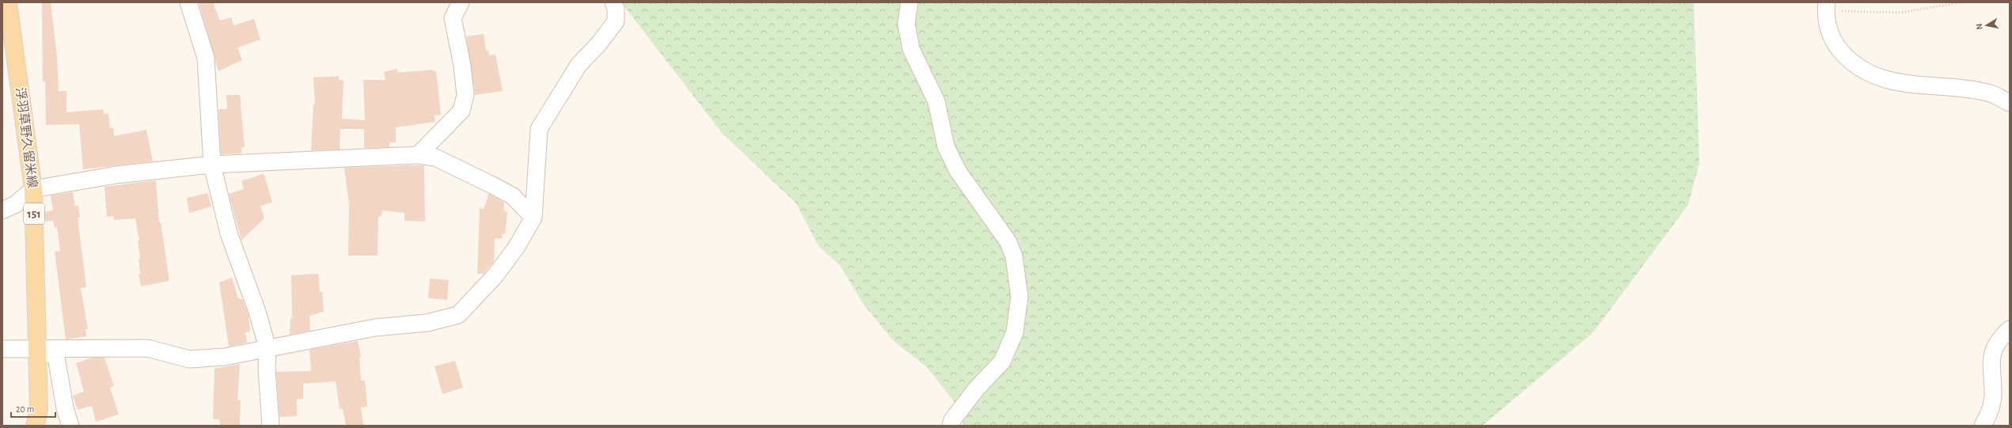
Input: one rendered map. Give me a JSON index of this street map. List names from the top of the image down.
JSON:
{
  "streets": {
    "main road": ["浮羽草野久留米線", "151"]
  },
  "scale_bar": "20 m",
  "north": "left"
}
